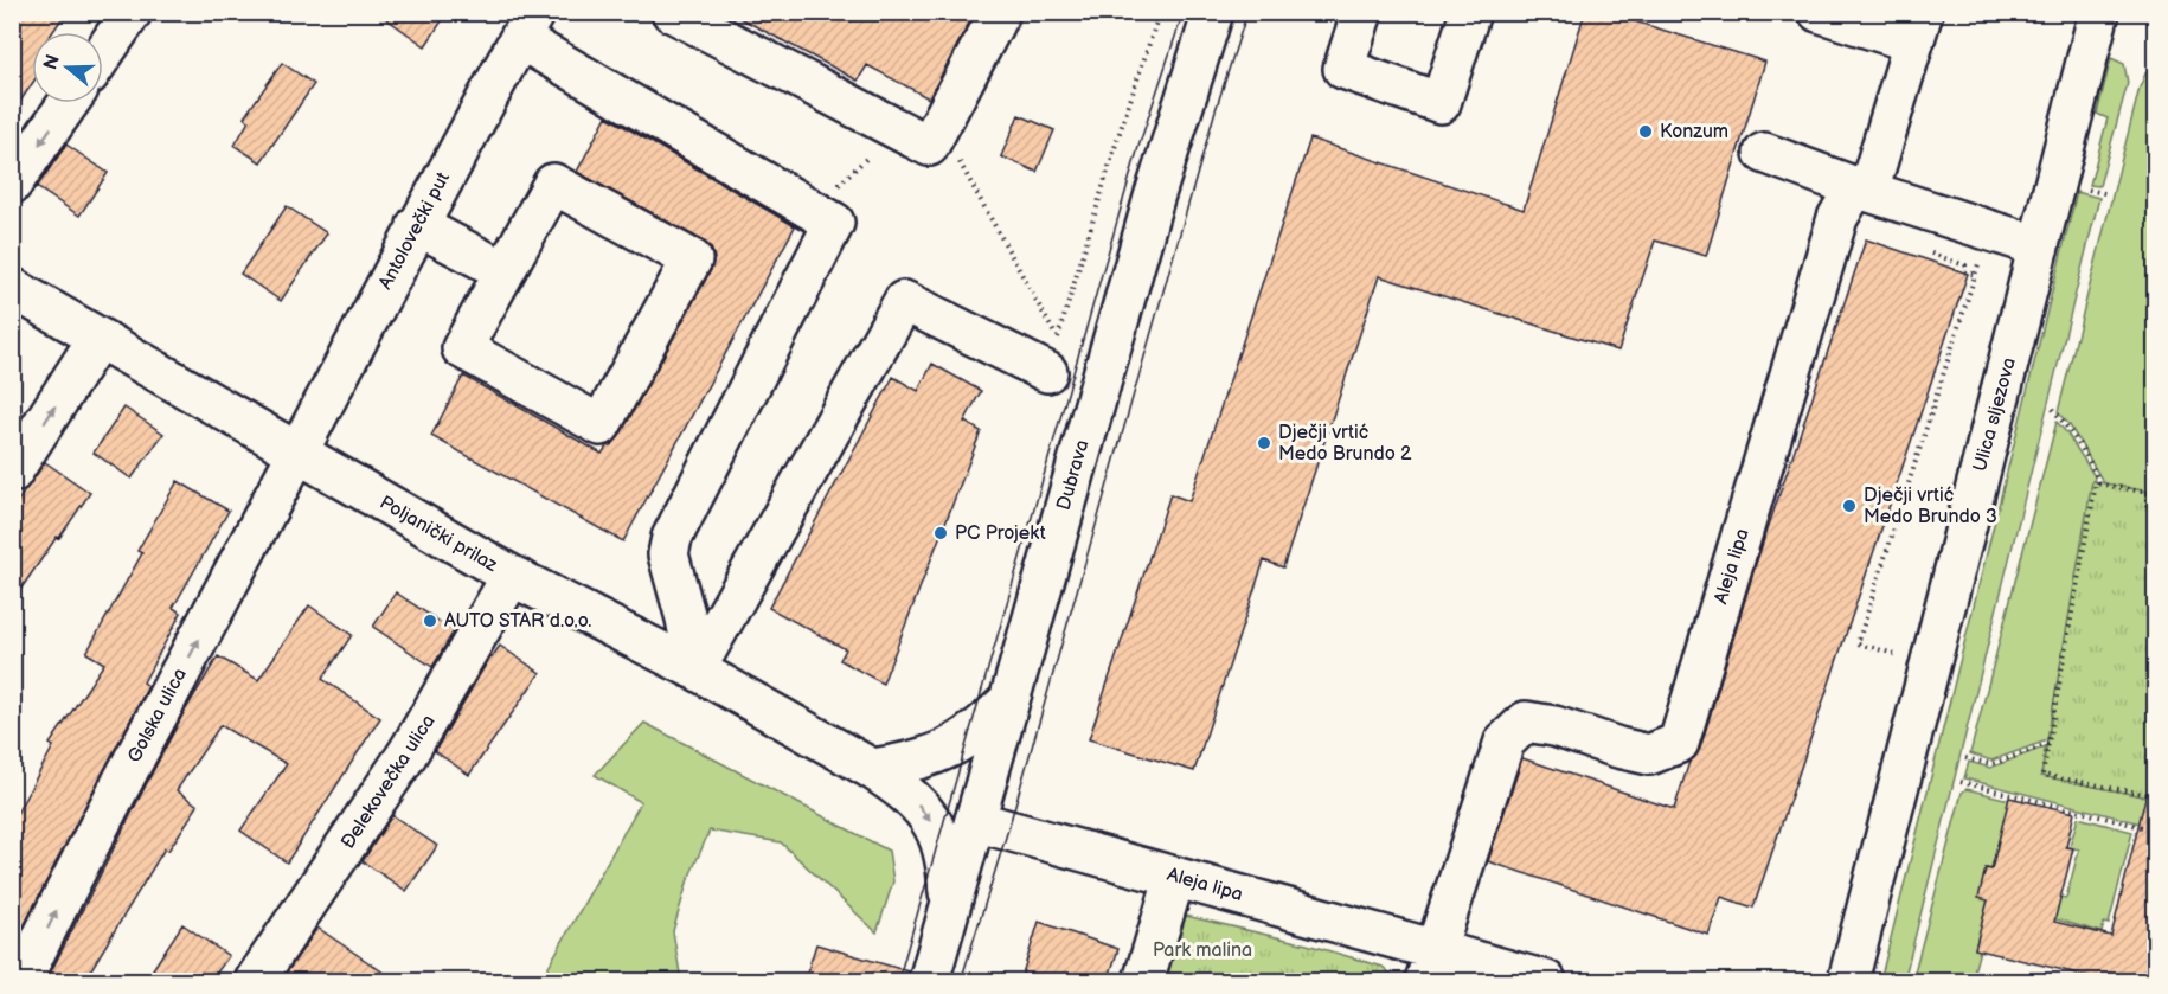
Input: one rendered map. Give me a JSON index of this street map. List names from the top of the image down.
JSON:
{
  "streets": {
    "street": [
      "Antolovečki put",
      "Ulica sljezova",
      "Dubrava",
      "Poljanički prilaz",
      "Aleja lipa",
      "Golska ulica",
      "Đelekovečka ulica"
    ]
  },
  "crossings": [
    ["Antolovečki put", "Poljanički prilaz"],
    ["Antolovečki put", "Golska ulica"],
    ["Dubrava", "Poljanički prilaz"],
    ["Dubrava", "Aleja lipa"],
    ["Poljanički prilaz", "Golska ulica"],
    ["Poljanički prilaz", "Đelekovečka ulica"]
  ],
  "one_way": ["Golska ulica"],
  "parks": ["Park malina"],
  "places": [
    "Konzum",
    "Dječji vrtić Medo Brundo 2",
    "Dječji vrtić Medo Brundo 3",
    "PC Projekt",
    "AUTO STAR d.o.o."
  ],
  "north": "left"
}
